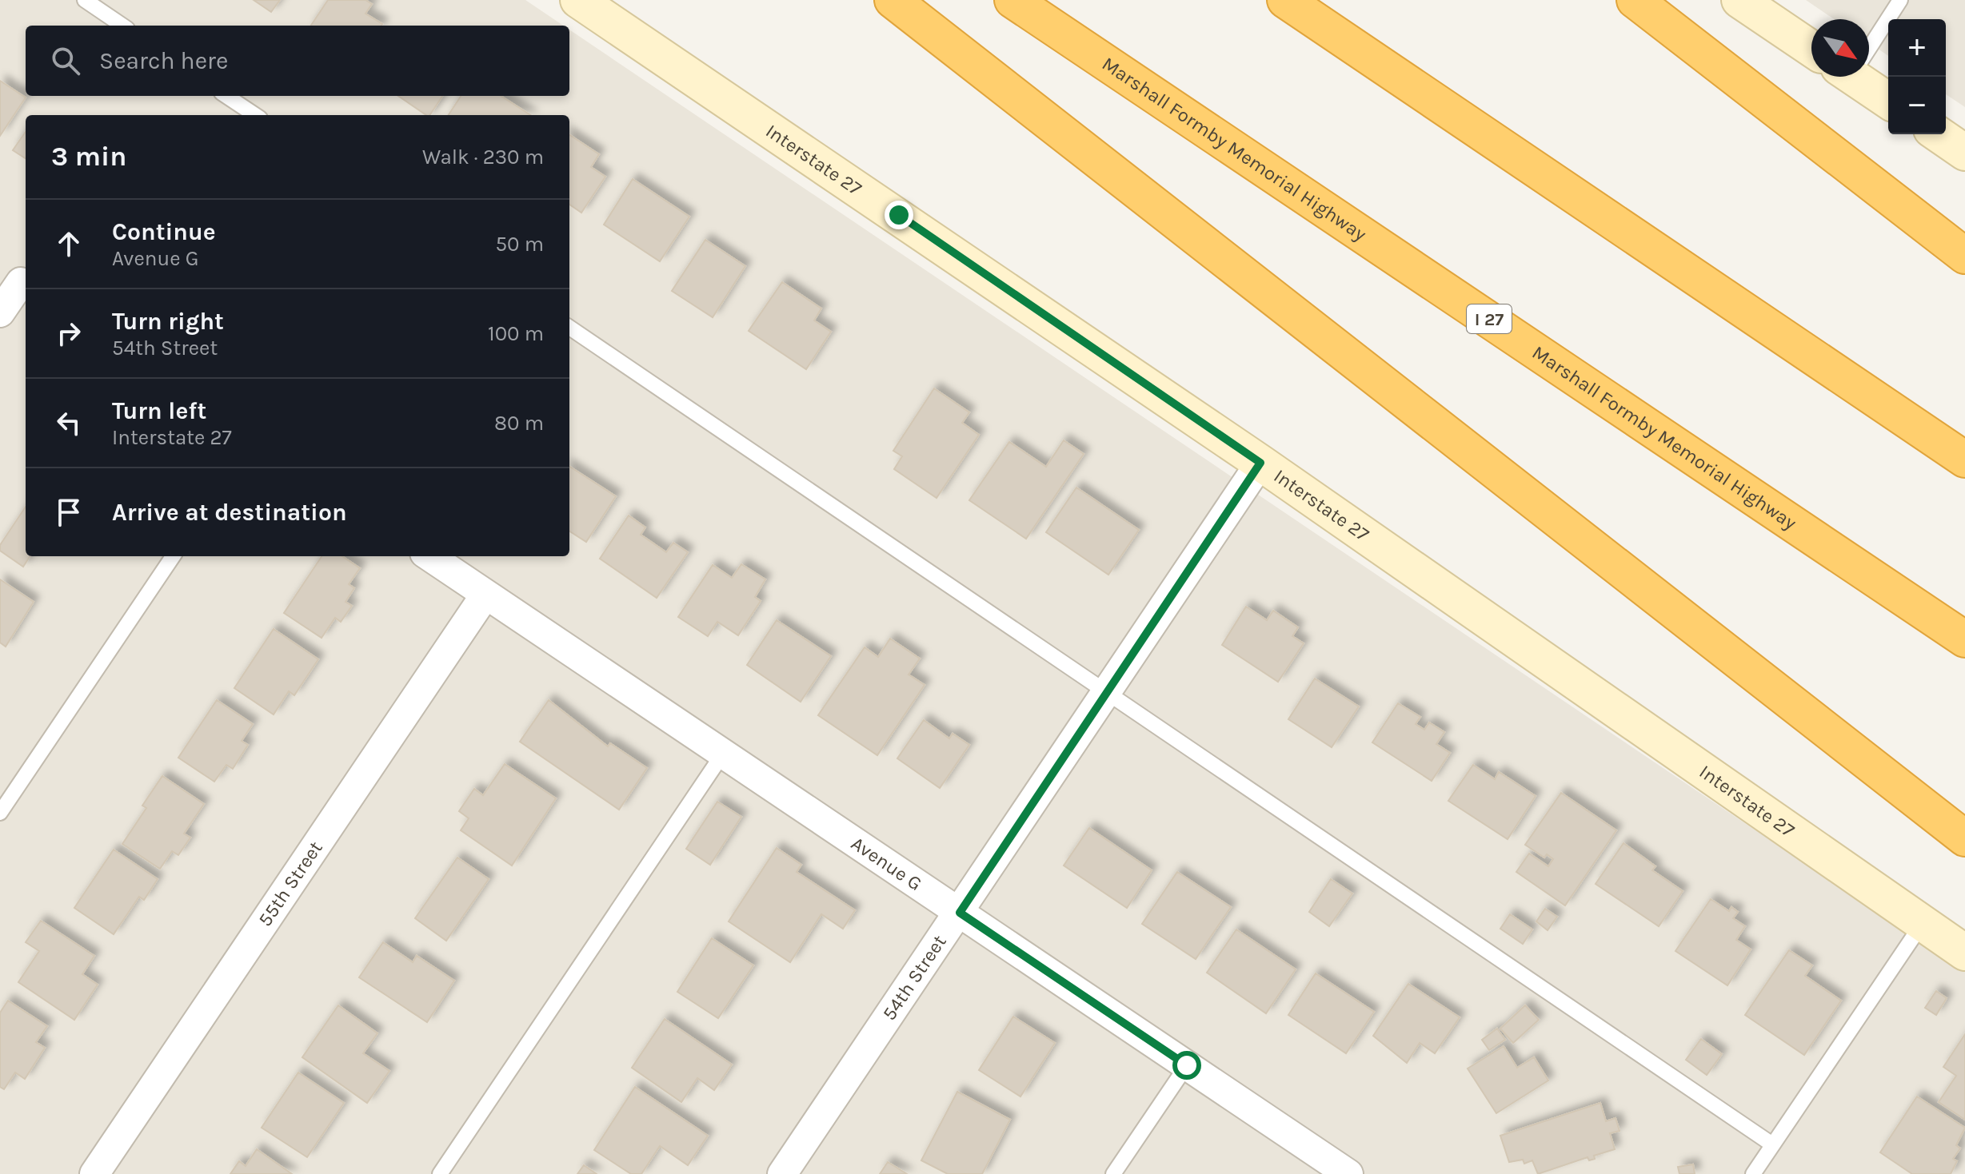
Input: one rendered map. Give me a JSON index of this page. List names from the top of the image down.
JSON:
{
  "streets": {
    "highway": ["Marshall Formby Memorial Highway", "I 27"],
    "main road": ["Interstate 27"],
    "street": ["Avenue G", "55th Street", "54th Street"]
  },
  "crossings": [
    ["Interstate 27", "54th Street"],
    ["Avenue G", "55th Street"],
    ["Avenue G", "54th Street"]
  ],
  "north": "bottom right",
  "page": {
    "map_buttons": ["+", "−"],
    "search": "Search here",
    "heading": ["3 min", "Walk · 230 m"],
    "list": [
      ["Continue", "Avenue G", "50 m"],
      ["Turn right", "54th Street", "100 m"],
      ["Turn left", "Interstate 27", "80 m"],
      "Arrive at destination"
    ]
  }
}
